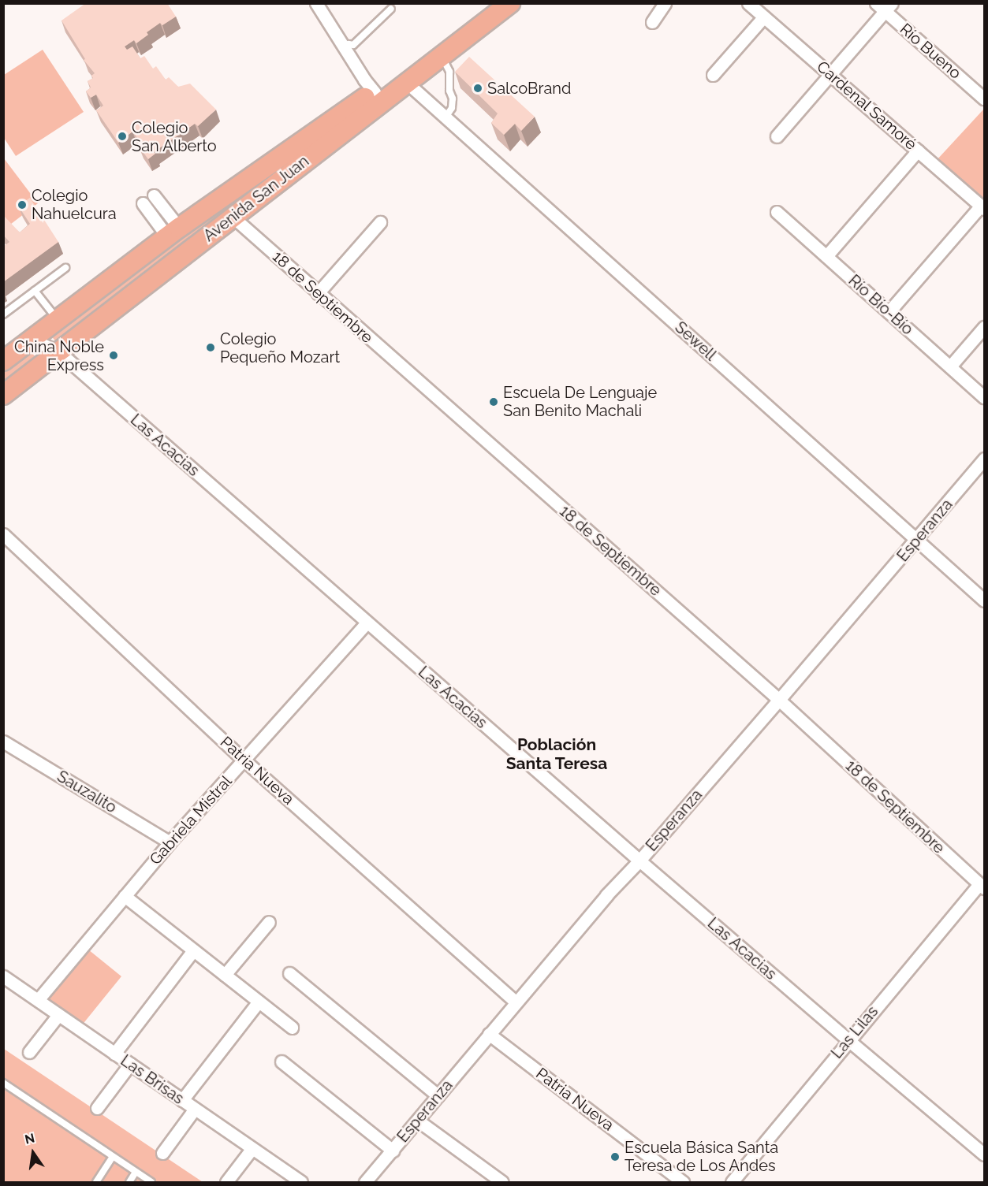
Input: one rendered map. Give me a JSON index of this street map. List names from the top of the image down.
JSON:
{
  "streets": {
    "main road": ["Avenida San Juan"],
    "street": [
      "Río Bueno",
      "Cardenal Samoré",
      "18 de Septiembre",
      "Río Bío-Bío",
      "Sewell",
      "Las Acacias",
      "Esperanza",
      "Patria Nueva",
      "Sauzalito",
      "Gabriela Mistral",
      "Las Lilas",
      "Las Brisas"
    ]
  },
  "crossings": [
    ["Avenida San Juan", "18 de Septiembre"],
    ["Avenida San Juan", "Sewell"],
    ["Avenida San Juan", "Las Acacias"],
    ["18 de Septiembre", "Esperanza"],
    ["18 de Septiembre", "Las Lilas"],
    ["Sewell", "Esperanza"],
    ["Las Acacias", "Esperanza"],
    ["Las Acacias", "Gabriela Mistral"],
    ["Las Acacias", "Las Lilas"],
    ["Esperanza", "Patria Nueva"],
    ["Patria Nueva", "Gabriela Mistral"],
    ["Sauzalito", "Gabriela Mistral"],
    ["Gabriela Mistral", "Las Brisas"]
  ],
  "districts": ["Población Santa Teresa"],
  "places": [
    "SalcoBrand",
    "Colegio San Alberto",
    "Colegio Nahuelcura",
    "Colegio Pequeño Mozart",
    "China Noble Express",
    "Escuela De Lenguaje San Benito Machali",
    "Escuela Básica Santa Teresa de Los Andes"
  ],
  "north": "top"
}
